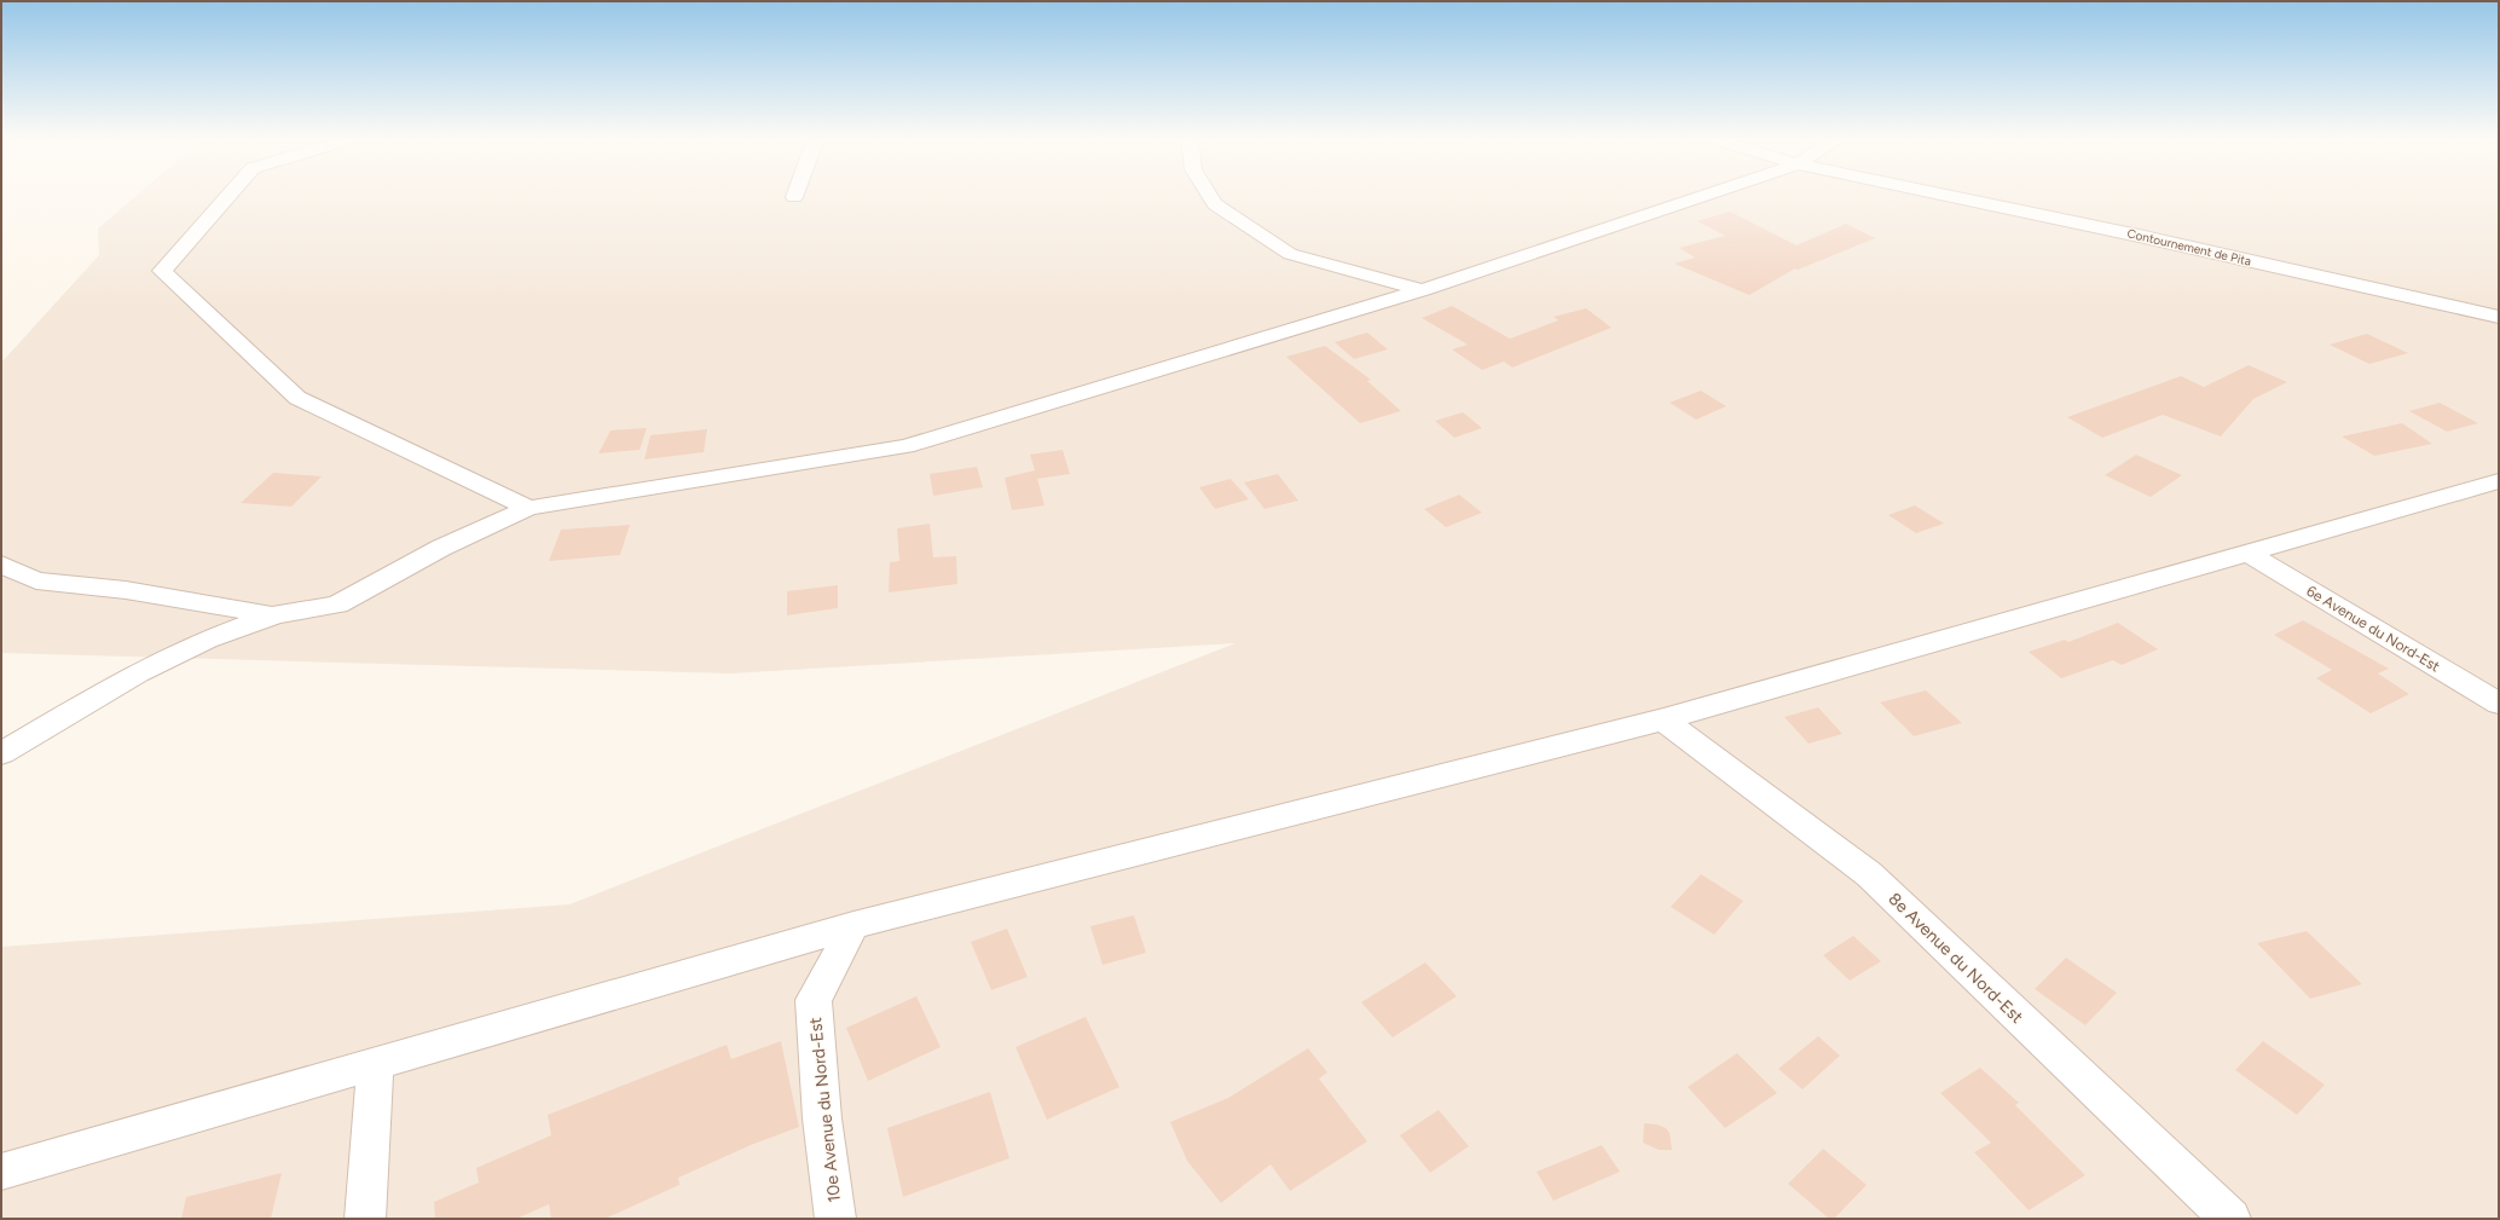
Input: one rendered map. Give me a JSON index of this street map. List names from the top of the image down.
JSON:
{
  "streets": {
    "street": [
      "Contournement de Pita",
      "6e Avenue du Nord-Est",
      "8e Avenue du Nord-Est",
      "10e Avenue du Nord-Est"
    ]
  }
}
